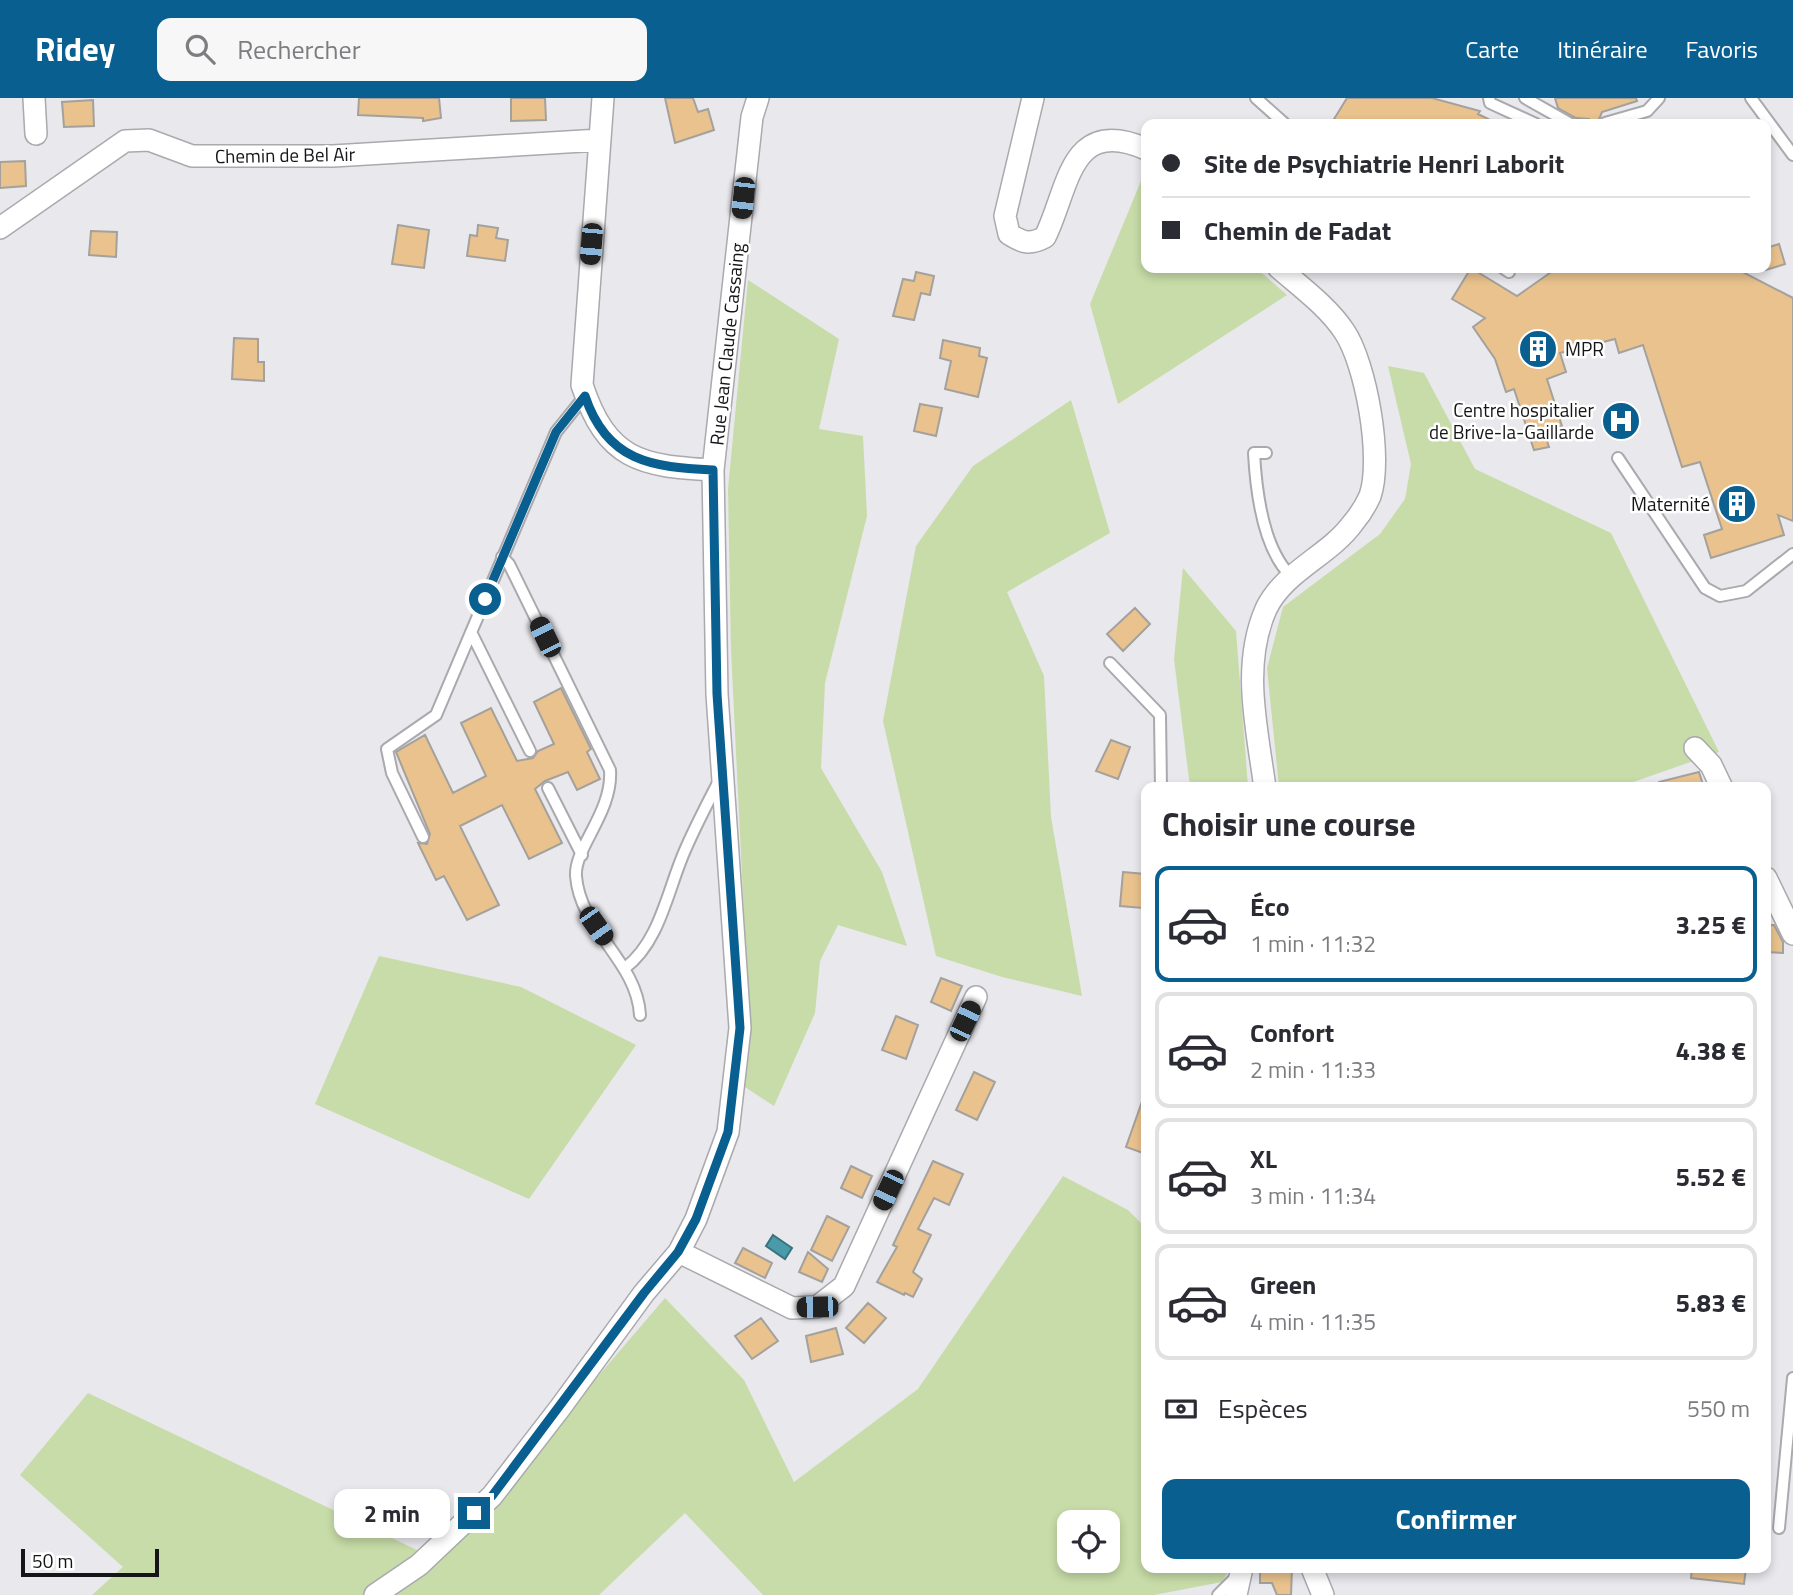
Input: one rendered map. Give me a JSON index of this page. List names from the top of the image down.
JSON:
{
  "streets": {
    "street": ["Chemin de Bel Air", "Rue Jean Claude Cassaing"]
  },
  "places": {
    "building": ["MPR", "Maternité"],
    "hospital": ["Centre hospitalier de Brive-la-Gaillarde"]
  },
  "scale_bar": "50 m",
  "page": {
    "header": "Ridey",
    "search": "Rechercher",
    "nav": ["Carte", "Itinéraire", "Favoris"],
    "banner": ["Site de Psychiatrie Henri Laborit", "Chemin de Fadat"],
    "heading": "Choisir une course",
    "list": [
      {
        "name": "Éco",
        "note": "1 min · 11:32",
        "value": "3.25 €"
      },
      {
        "name": "Confort",
        "note": "2 min · 11:33",
        "value": "4.38 €"
      },
      {
        "name": "XL",
        "note": "3 min · 11:34",
        "value": "5.52 €"
      },
      {
        "name": "Green",
        "note": "4 min · 11:35",
        "value": "5.83 €"
      }
    ],
    "pay": ["Espèces", "550 m"],
    "buttons": "Confirmer",
    "bubble": "2 min",
    "scale": "50 m"
  }
}
